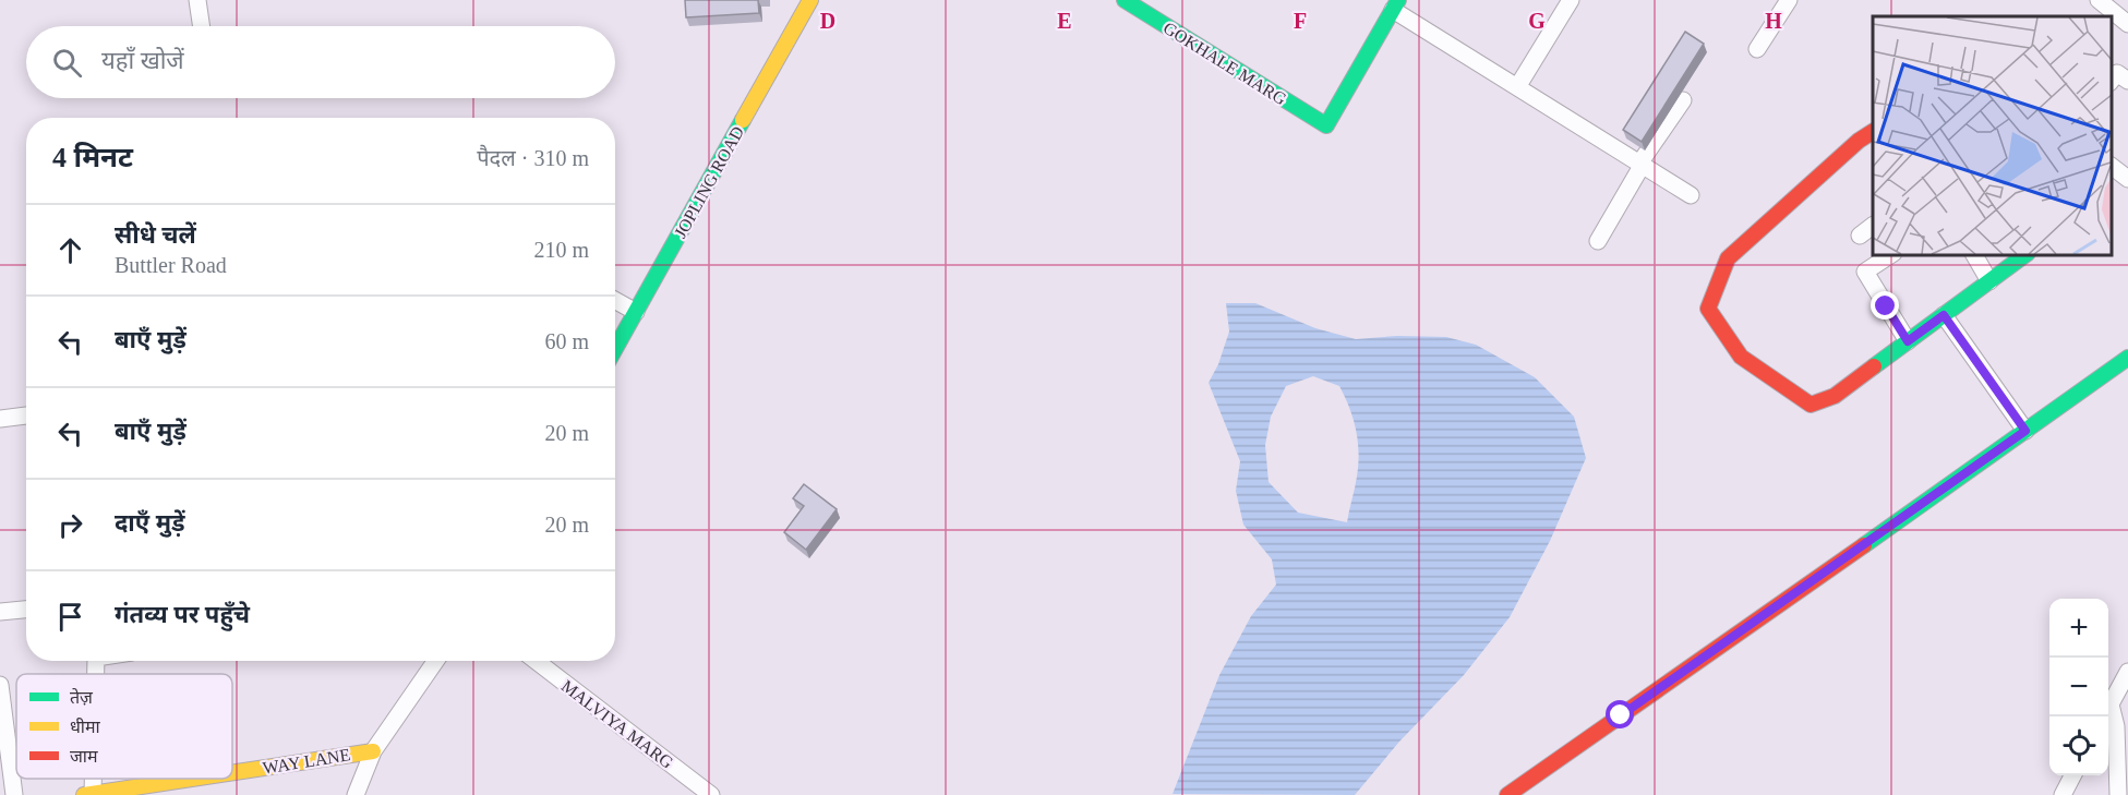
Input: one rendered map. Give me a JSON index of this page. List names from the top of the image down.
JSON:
{
  "streets": {
    "street": [
      "GOKHALE MARG",
      "JOPLING ROAD",
      "MALVIYA MARG",
      "WAY LANE"
    ]
  },
  "legend": ["तेज़", "धीमा", "जाम"],
  "page": {
    "search": "यहाँ खोजें",
    "heading": ["4 मिनट", "पैदल · 310 m"],
    "list": [
      ["सीधे चलें", "Buttler Road", "210 m"],
      ["बाएँ मुड़ें", "60 m"],
      ["बाएँ मुड़ें", "20 m"],
      ["दाएँ मुड़ें", "20 m"],
      "गंतव्य पर पहुँचे"
    ],
    "map_buttons": ["+", "−"]
  },
  "grid": {
    "columns": [
      "D",
      "E",
      "F",
      "G",
      "H"
    ]
  }
}
